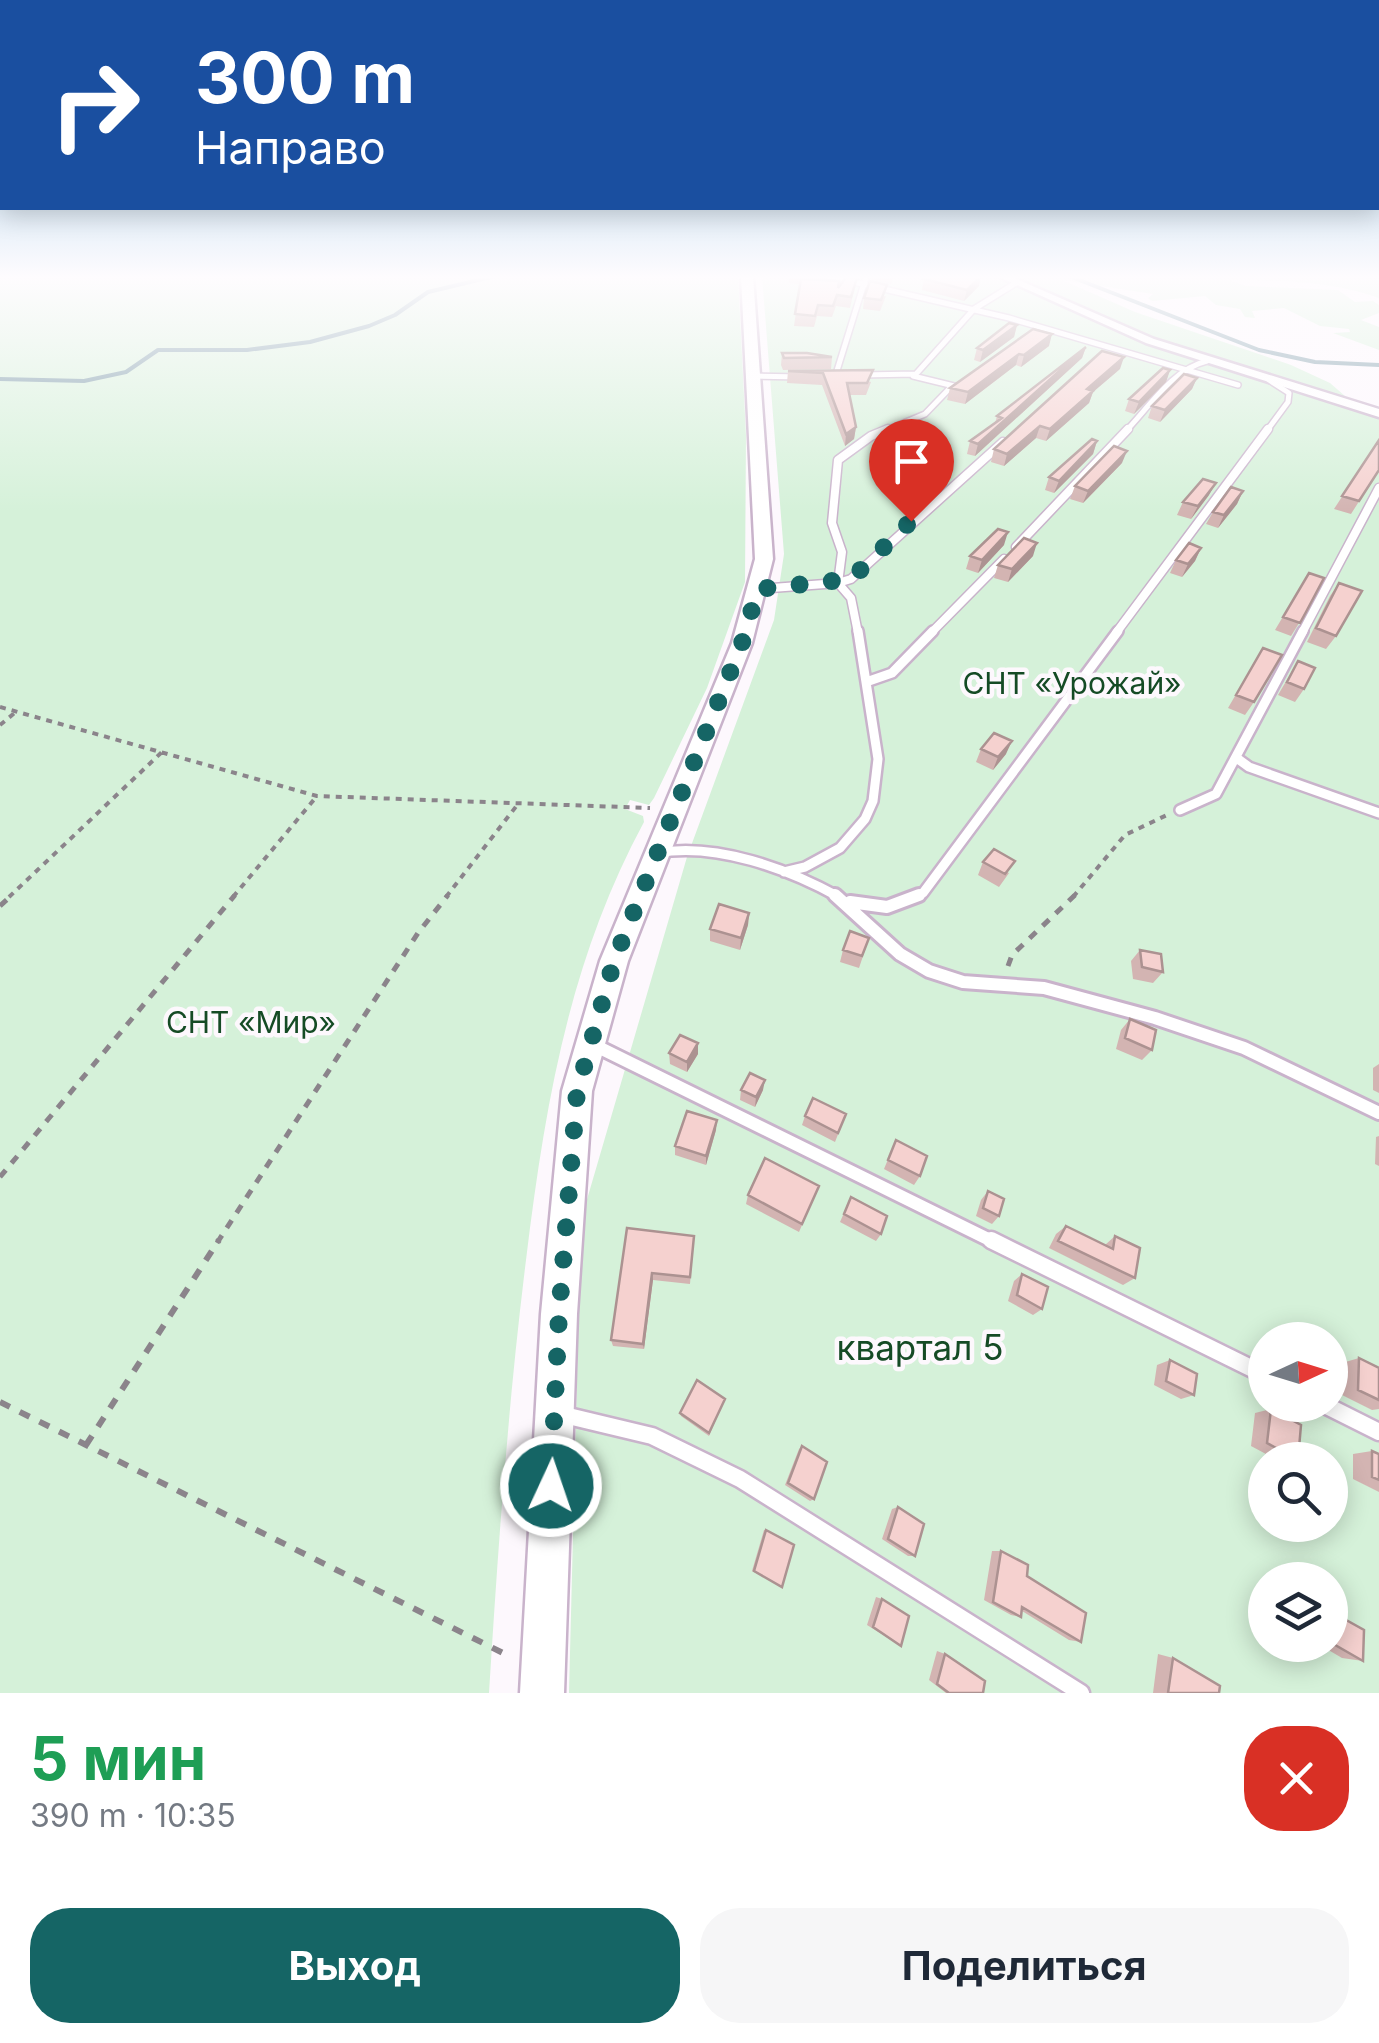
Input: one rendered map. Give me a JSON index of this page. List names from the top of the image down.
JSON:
{
  "parks": ["СНТ «Урожай»", "СНТ «Мир»", "квартал 5"],
  "north": "right",
  "page": {
    "turn": ["300 m", "Направо"],
    "heading": ["5 мин", "390 m · 10:35"],
    "buttons": ["Выход", "Поделиться"]
  }
}
